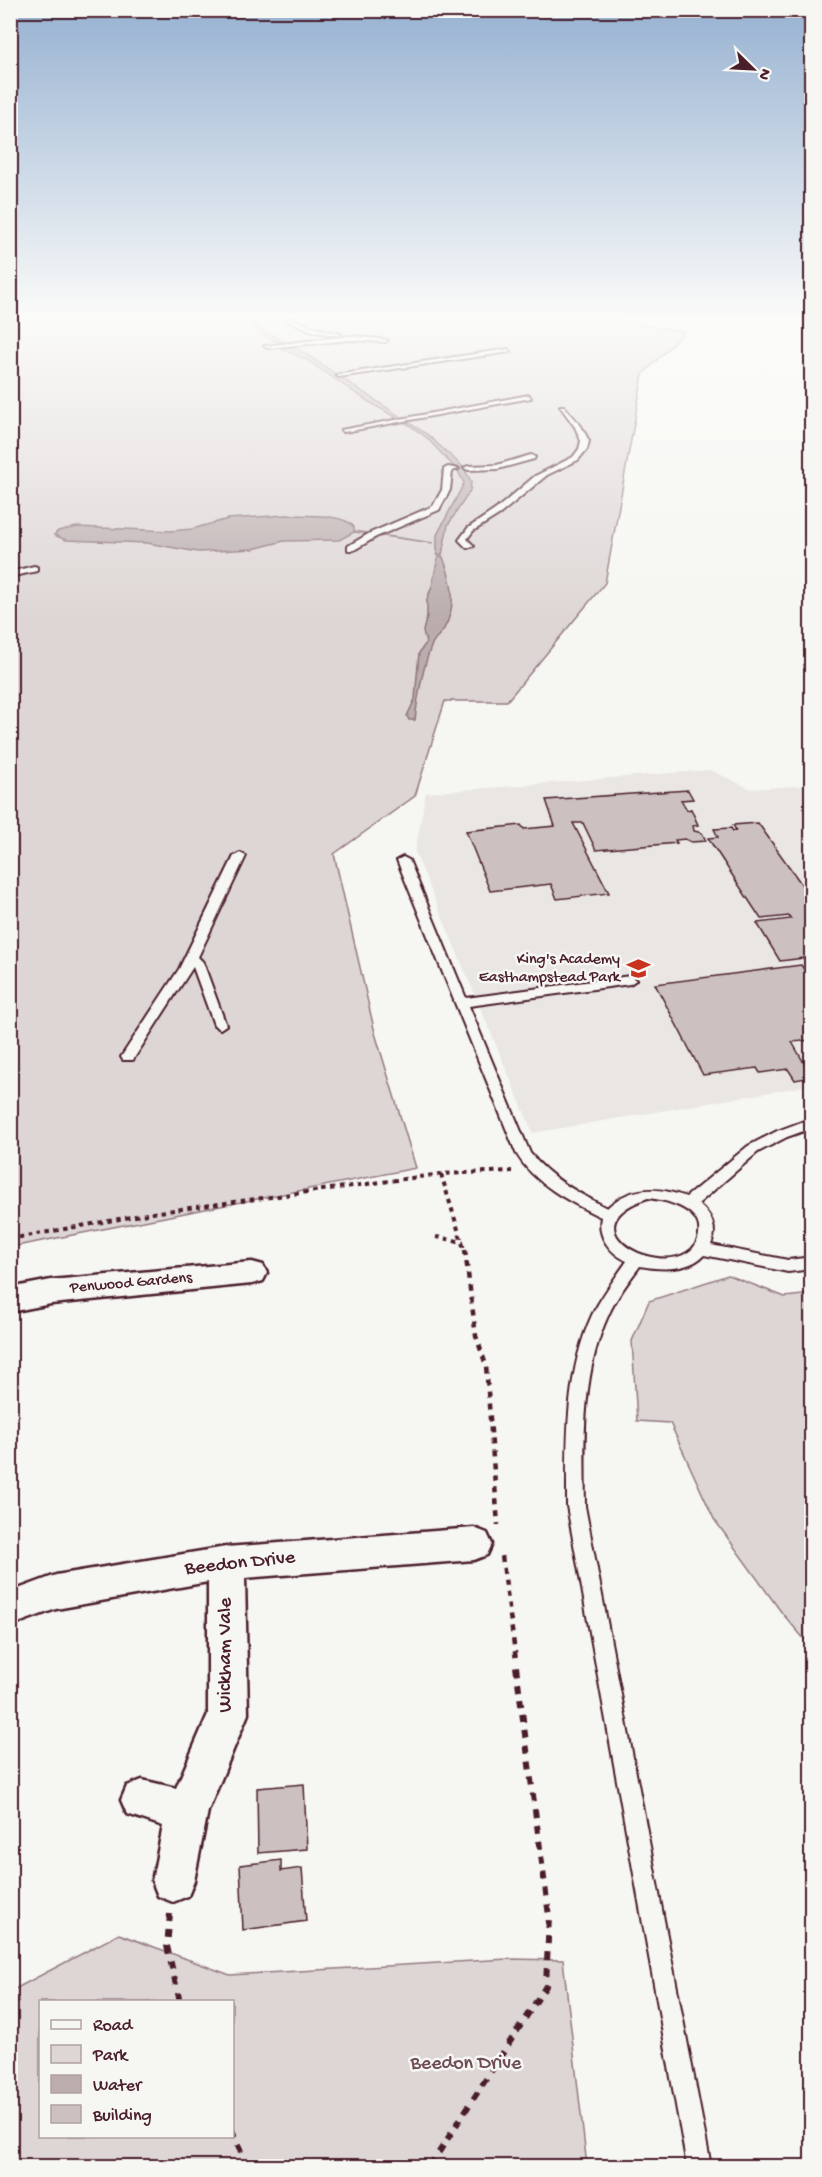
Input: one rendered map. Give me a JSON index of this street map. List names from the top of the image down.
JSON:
{
  "streets": {
    "street": ["Penwood Gardens", "Beedon Drive", "Wickham Vale"]
  },
  "crossings": [
    ["Beedon Drive", "Wickham Vale"]
  ],
  "parks": ["Beedon Drive"],
  "places": {
    "school or university": ["King's Academy Easthampstead Park"]
  },
  "legend": [
    "Road",
    "Park",
    "Water",
    "Building"
  ],
  "north": "bottom right"
}
